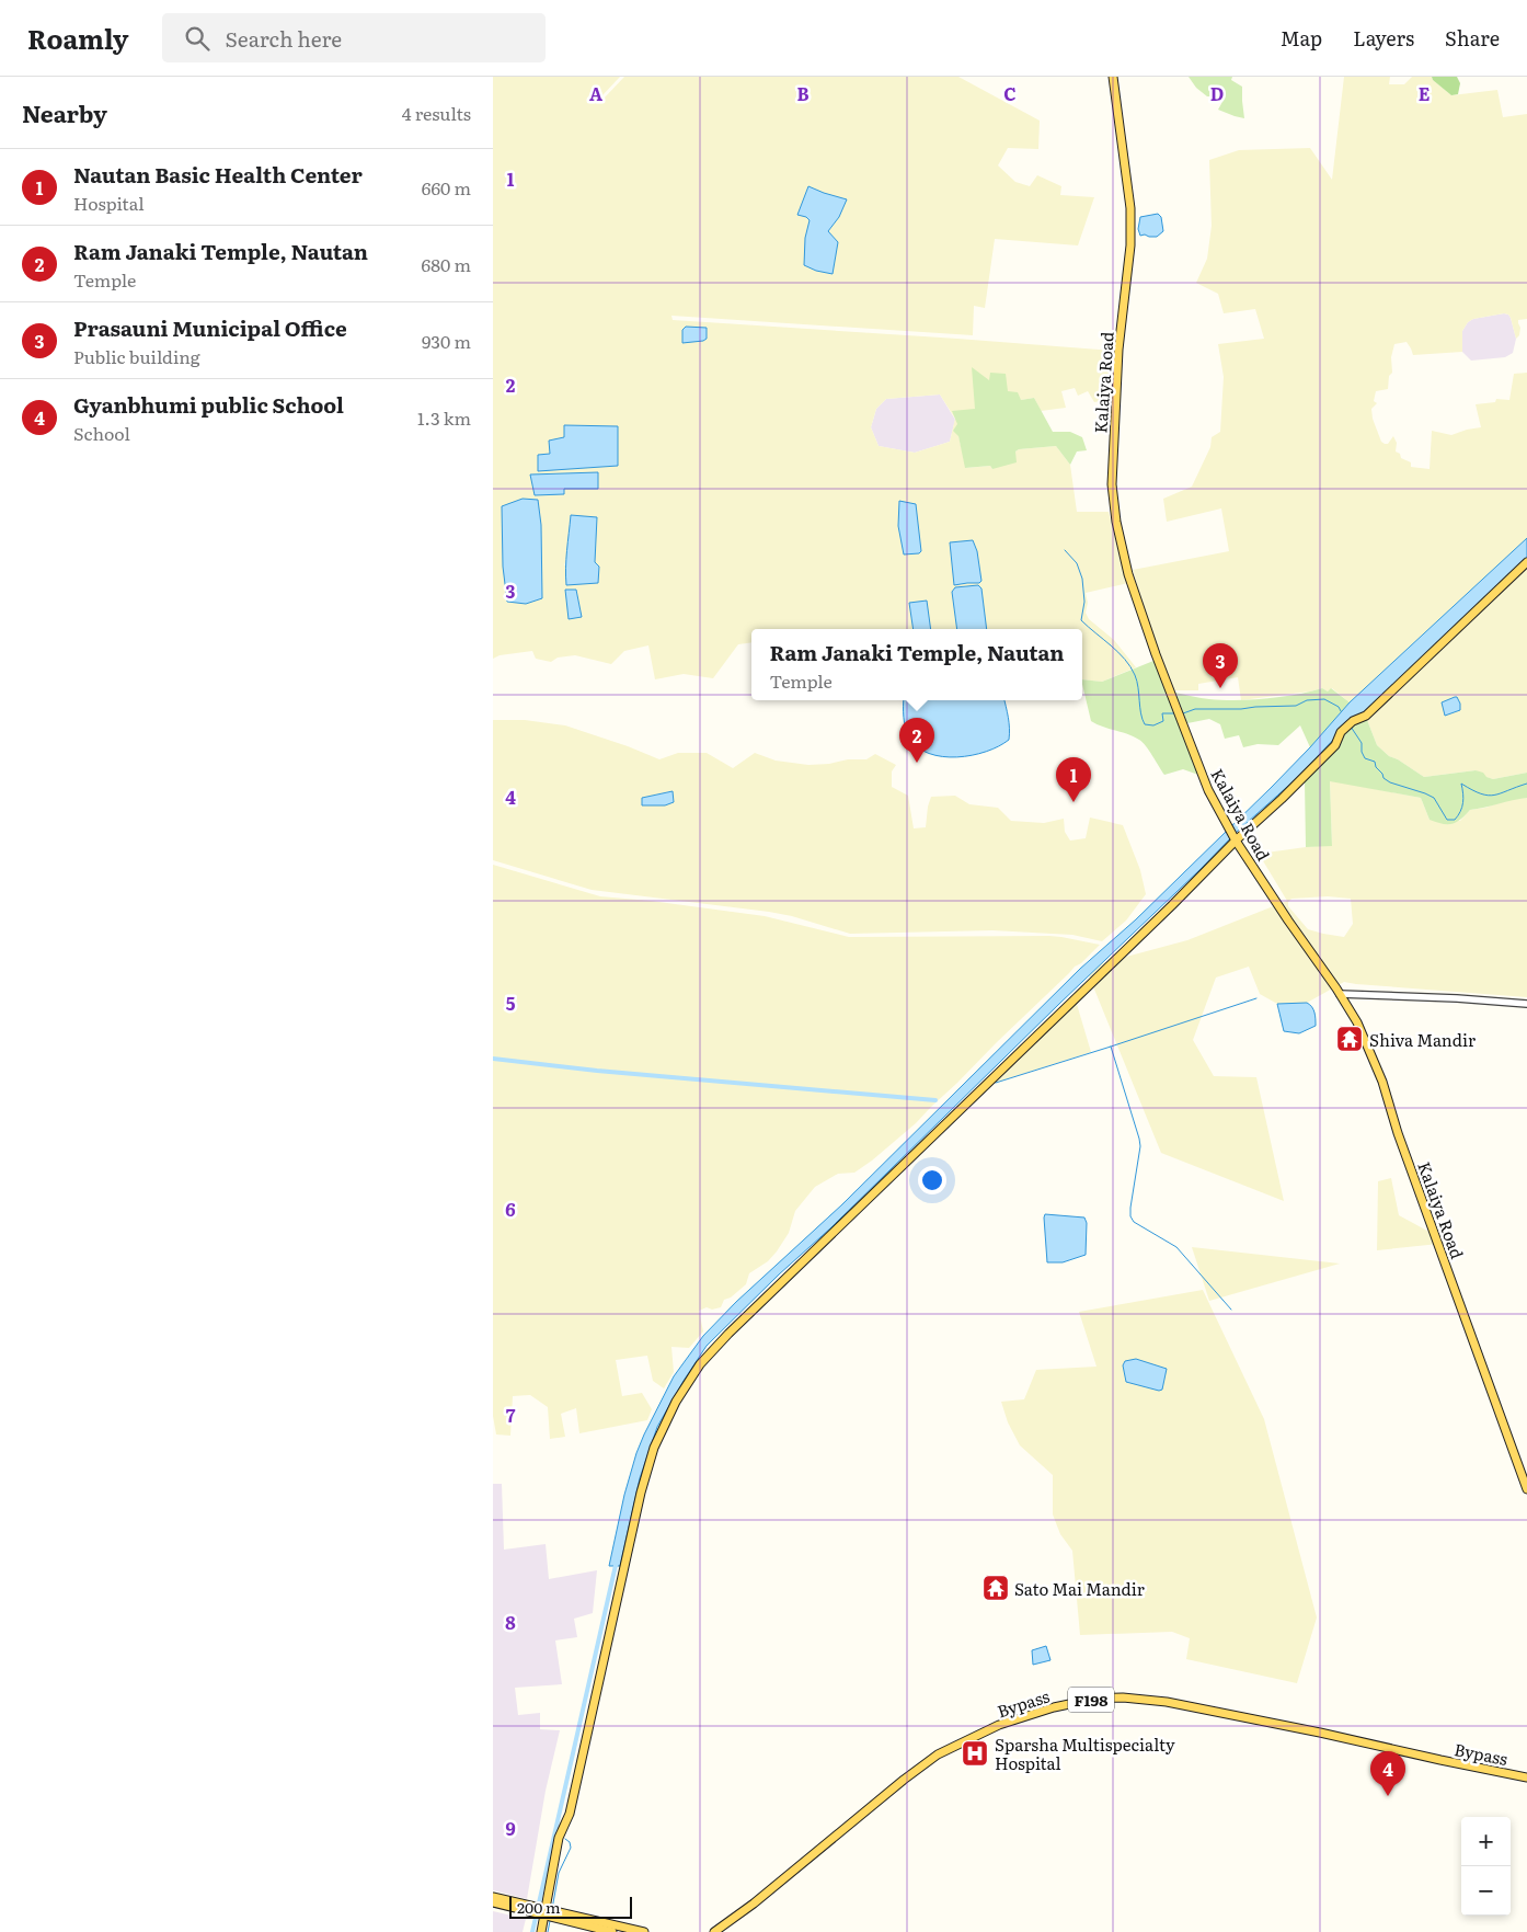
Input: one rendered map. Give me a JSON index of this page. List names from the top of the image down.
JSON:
{
  "streets": {
    "main road": ["Kalaiya Road", "F198", "Bypass"]
  },
  "places": {
    "temple": ["Shiva Mandir", "Sato Mai Mandir"],
    "hospital": ["Sparsha Multispecialty Hospital"]
  },
  "scale_bar": "200 m",
  "page": {
    "header": "Roamly",
    "search": "Search here",
    "nav": ["Map", "Layers", "Share"],
    "heading": ["Nearby", "4 results"],
    "list": [
      {
        "mark": "1",
        "name": "Nautan Basic Health Center",
        "note": "Hospital",
        "value": "660 m"
      },
      {
        "mark": "2",
        "name": "Ram Janaki Temple, Nautan",
        "note": "Temple",
        "value": "680 m"
      },
      {
        "mark": "3",
        "name": "Prasauni Municipal Office",
        "note": "Public building",
        "value": "930 m"
      },
      {
        "mark": "4",
        "name": "Gyanbhumi public School",
        "note": "School",
        "value": "1.3 km"
      }
    ],
    "popup": ["Ram Janaki Temple, Nautan", "Temple"],
    "pins": [
      "3",
      "2",
      "1",
      "4"
    ],
    "map_buttons": ["+", "−"],
    "scale": "200 m"
  },
  "grid": {
    "columns": [
      "A",
      "B",
      "C",
      "D",
      "E"
    ],
    "rows": [
      "1",
      "2",
      "3",
      "4",
      "5",
      "6",
      "7",
      "8",
      "9"
    ]
  }
}
